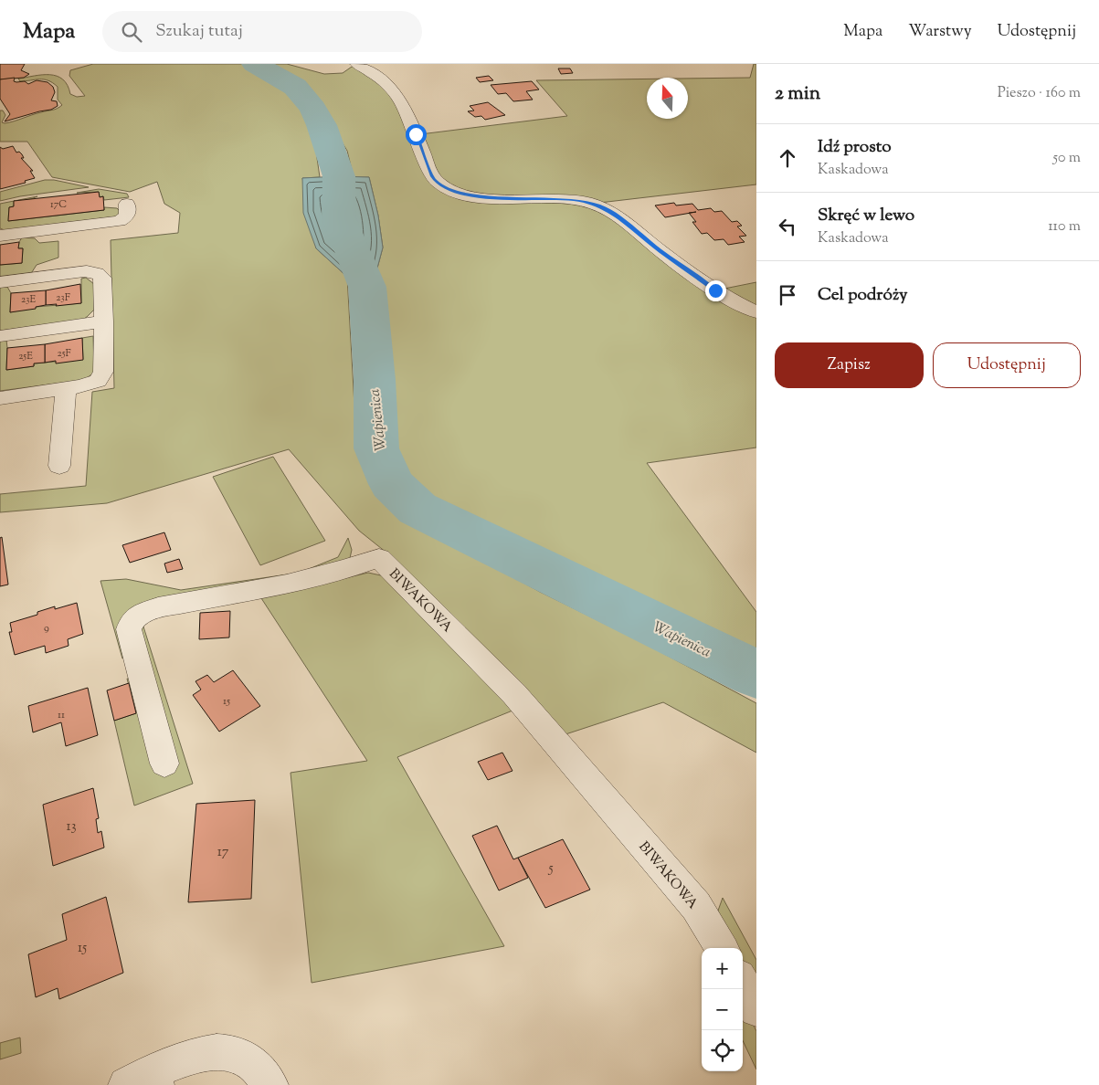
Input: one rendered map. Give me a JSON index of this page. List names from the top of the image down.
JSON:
{
  "streets": {
    "street": ["BIWAKOWA"]
  },
  "water": ["Wapienica"],
  "house_numbers": [
    "17C",
    "23F",
    "23E",
    "25F",
    "25E",
    "9",
    "15",
    "11",
    "13",
    "17",
    "5",
    "15"
  ],
  "north": "top",
  "page": {
    "header": "Mapa",
    "search": "Szukaj tutaj",
    "nav": ["Mapa", "Warstwy", "Udostępnij"],
    "heading": ["2 min", "Pieszo · 160 m"],
    "list": [
      ["Idź prosto", "Kaskadowa", "50 m"],
      ["Skręć w lewo", "Kaskadowa", "110 m"],
      "Cel podróży"
    ],
    "buttons": ["Zapisz", "Udostępnij"],
    "map_buttons": ["+", "−"]
  }
}
